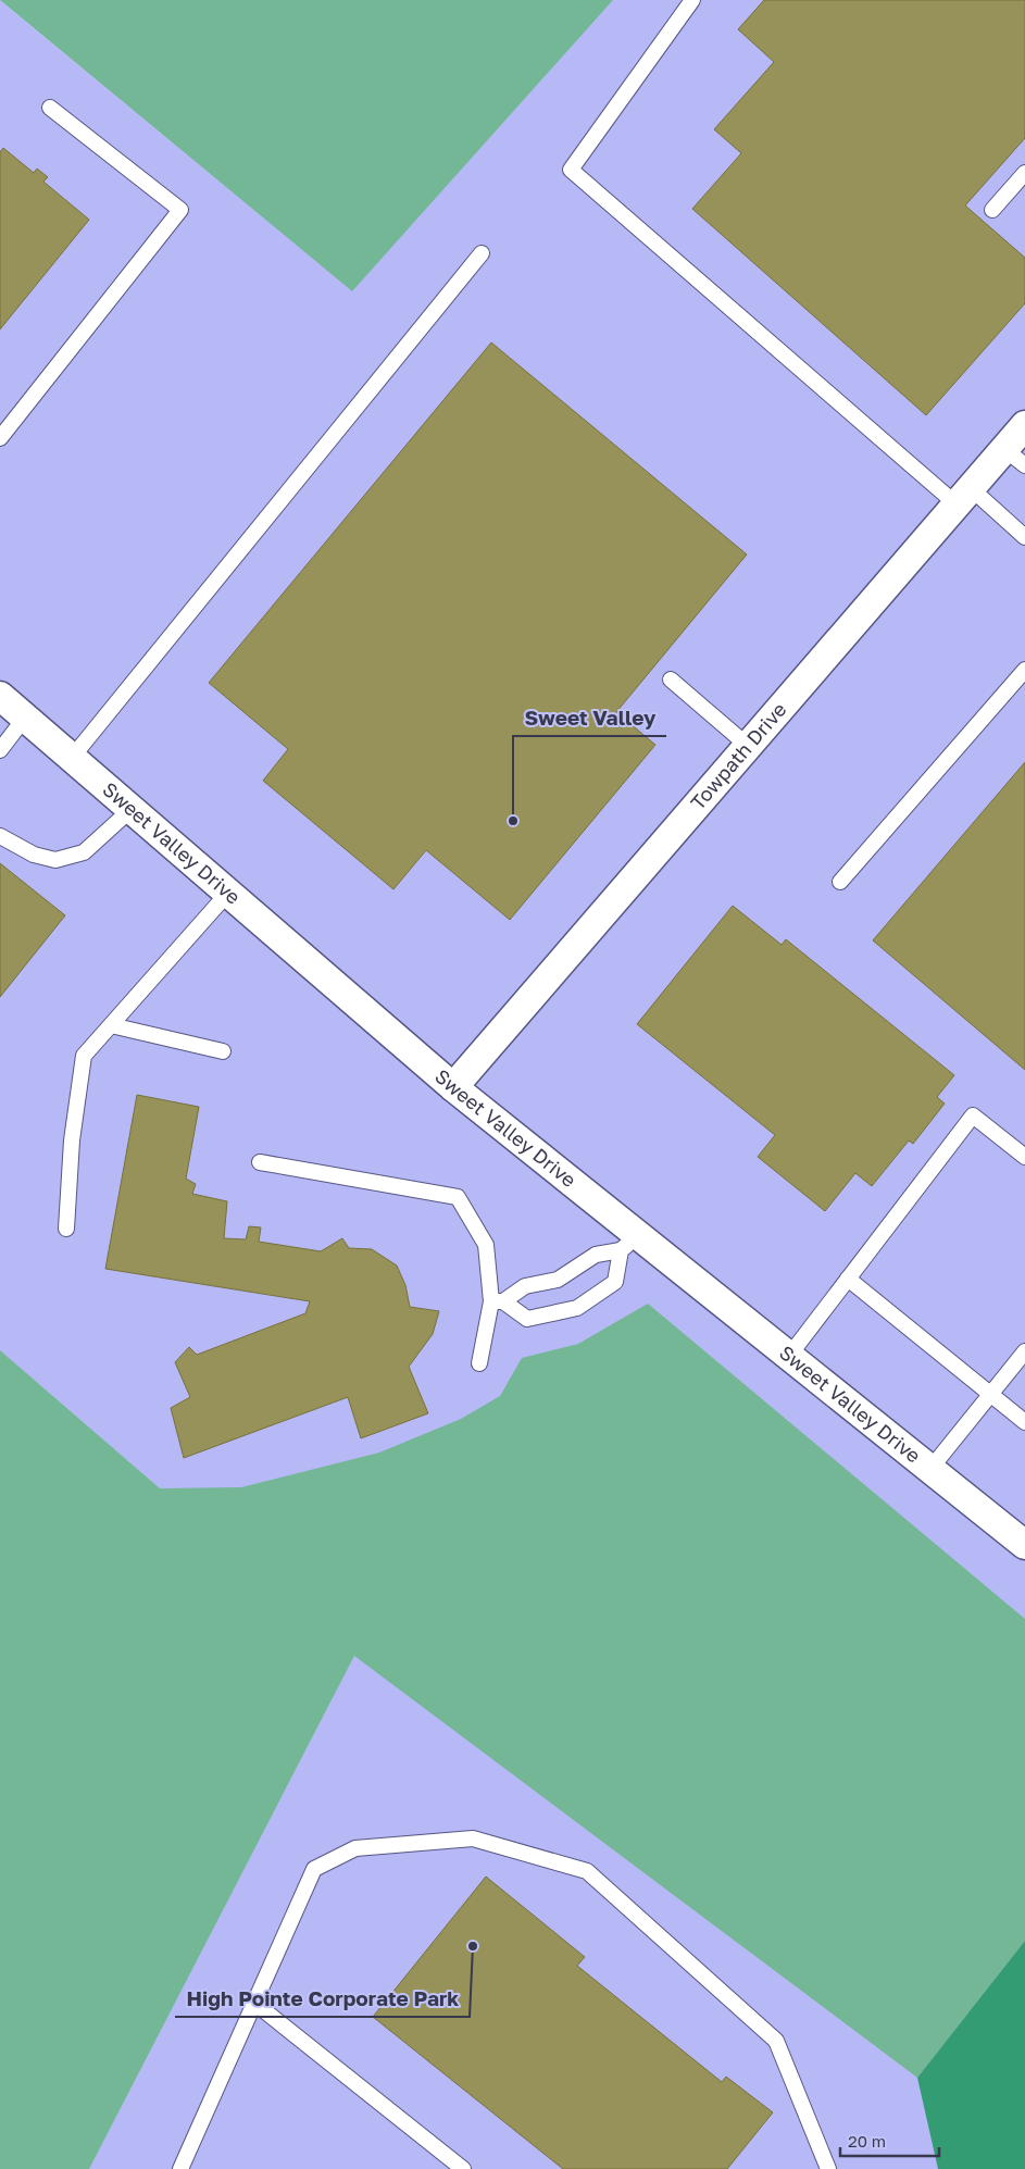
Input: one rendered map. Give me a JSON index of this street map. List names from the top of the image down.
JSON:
{
  "streets": {
    "street": ["Towpath Drive", "Sweet Valley Drive"]
  },
  "crossings": [
    ["Towpath Drive", "Sweet Valley Drive"]
  ],
  "places": ["Sweet Valley", "High Pointe Corporate Park"],
  "scale_bar": "20 m"
}
